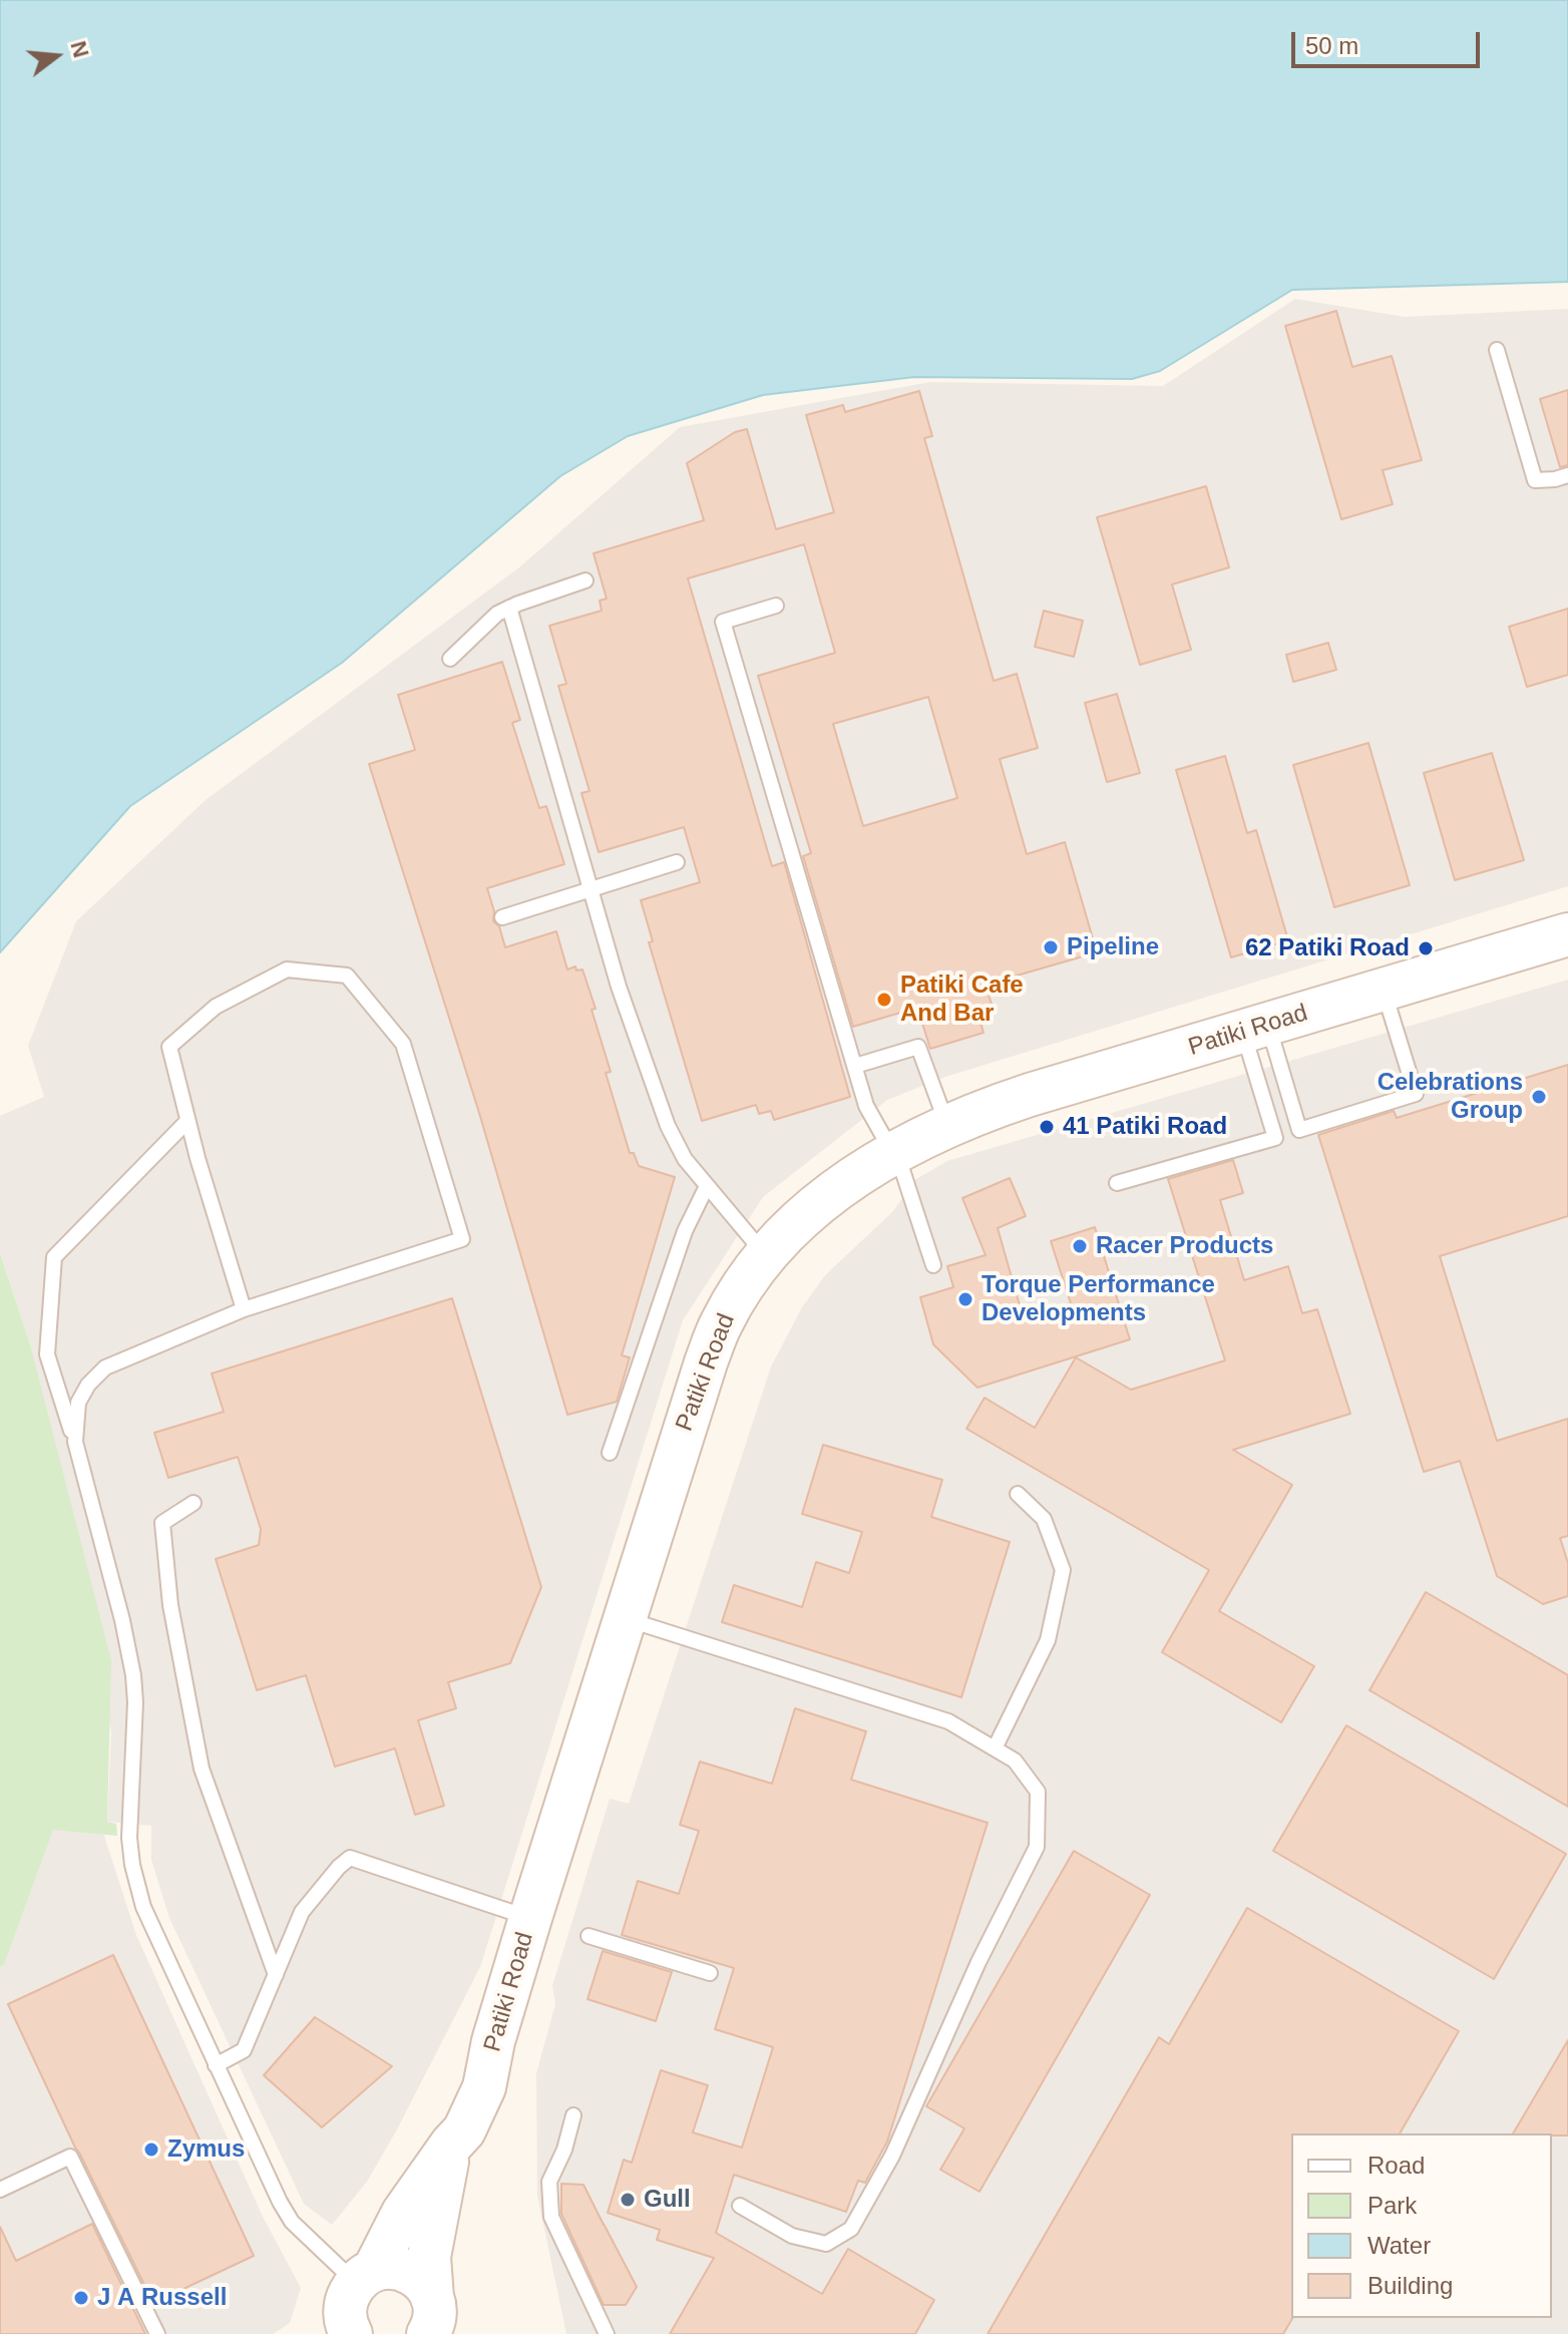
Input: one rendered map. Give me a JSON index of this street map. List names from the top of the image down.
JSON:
{
  "streets": {
    "main road": ["Patiki Road"]
  },
  "places": [
    "Pipeline",
    "62 Patiki Road",
    "Patiki Cafe And Bar",
    "Celebrations Group",
    "41 Patiki Road",
    "Racer Products",
    "Torque Performance Developments",
    "Zymus",
    "Gull",
    "J A Russell"
  ],
  "legend": [
    "Road",
    "Park",
    "Water",
    "Building"
  ],
  "scale_bar": "50 m",
  "north": "right"
}
